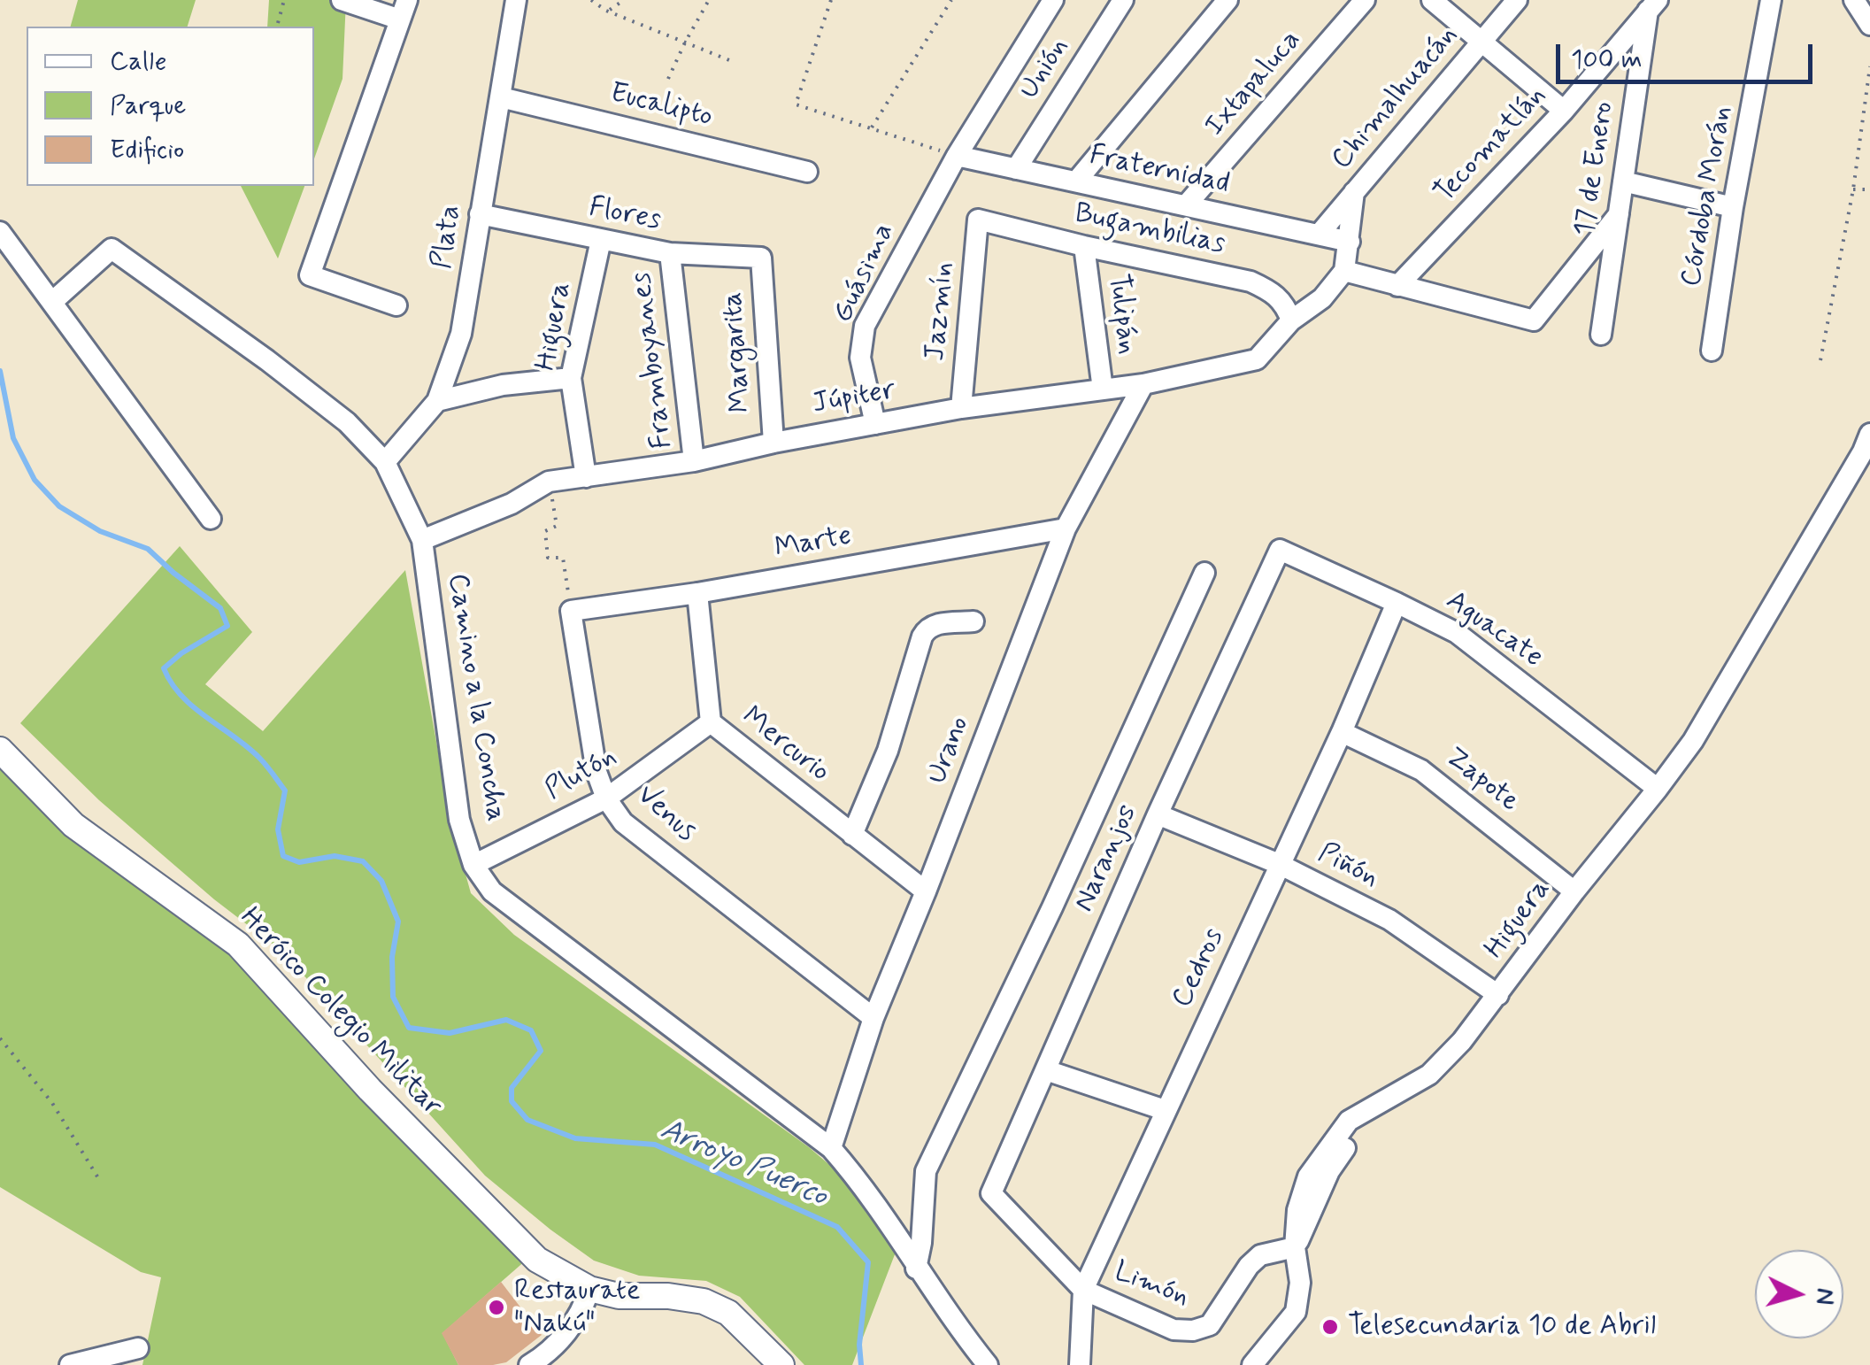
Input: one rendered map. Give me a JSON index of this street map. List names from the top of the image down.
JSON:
{
  "streets": {
    "street": [
      "Unión",
      "Ixtapaluca",
      "Chimalhuacán",
      "Eucalipto",
      "Tecomatlán",
      "17 de Enero",
      "Fraternidad",
      "Córdoba Morán",
      "Flores",
      "Bugambilias",
      "Plata",
      "Guásima",
      "Jazmín",
      "Tulipán",
      "Higuera",
      "Margarita",
      "Framboyanes",
      "Júpiter",
      "Marte",
      "Aguacate",
      "Camino a la Concha",
      "Mercurio",
      "Urano",
      "Plutón",
      "Zapote",
      "Venus",
      "Naranjos",
      "Piñón",
      "Cedros",
      "Heróico Colegio Militar",
      "Limón"
    ]
  },
  "crossings": [
    ["Unión", "Fraternidad"],
    ["Ixtapaluca", "Fraternidad"],
    ["Chimalhuacán", "Fraternidad"],
    ["Eucalipto", "Plata"],
    ["Tecomatlán", "17 de Enero"],
    ["Fraternidad", "Guásima"],
    ["Flores", "Plata"],
    ["Flores", "Higuera"],
    ["Flores", "Margarita"],
    ["Flores", "Framboyanes"],
    ["Bugambilias", "Jazmín"],
    ["Bugambilias", "Tulipán"],
    ["Bugambilias", "Júpiter"],
    ["Plata", "Camino a la Concha"],
    ["Guásima", "Júpiter"],
    ["Jazmín", "Júpiter"],
    ["Tulipán", "Júpiter"],
    ["Higuera", "Júpiter"],
    ["Higuera", "Aguacate"],
    ["Higuera", "Zapote"],
    ["Higuera", "Piñón"],
    ["Higuera", "Limón"],
    ["Margarita", "Júpiter"],
    ["Framboyanes", "Júpiter"],
    ["Júpiter", "Camino a la Concha"],
    ["Júpiter", "Urano"],
    ["Marte", "Mercurio"],
    ["Marte", "Urano"],
    ["Marte", "Venus"],
    ["Aguacate", "Naranjos"],
    ["Aguacate", "Cedros"],
    ["Camino a la Concha", "Urano"],
    ["Camino a la Concha", "Plutón"],
    ["Mercurio", "Urano"],
    ["Mercurio", "Plutón"],
    ["Urano", "Venus"],
    ["Plutón", "Venus"],
    ["Zapote", "Cedros"],
    ["Naranjos", "Piñón"],
    ["Naranjos", "Limón"],
    ["Piñón", "Cedros"],
    ["Cedros", "Limón"]
  ],
  "water": ["Arroyo Puerco"],
  "places": ["Restaurate \"Nakú\"", "Telesecundaria 10 de Abril"],
  "legend": ["Calle", "Parque", "Edificio"],
  "scale_bar": "100 m",
  "north": "right"
}
